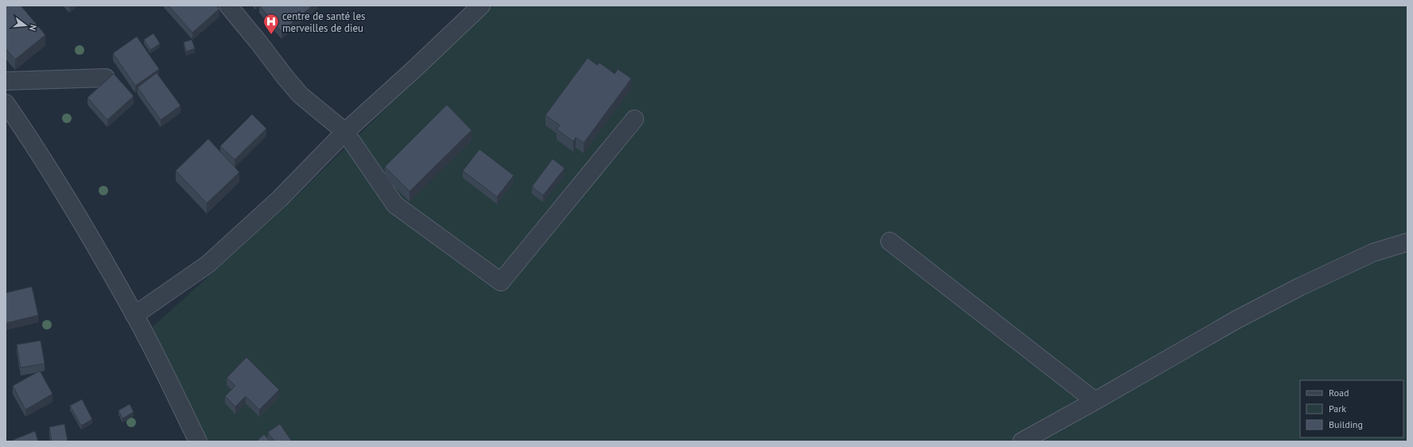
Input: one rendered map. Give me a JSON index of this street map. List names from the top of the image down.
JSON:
{
  "places": {
    "hospital": ["centre de santé les merveilles de dieu"]
  },
  "legend": ["Road", "Park", "Building"],
  "north": "right"
}
